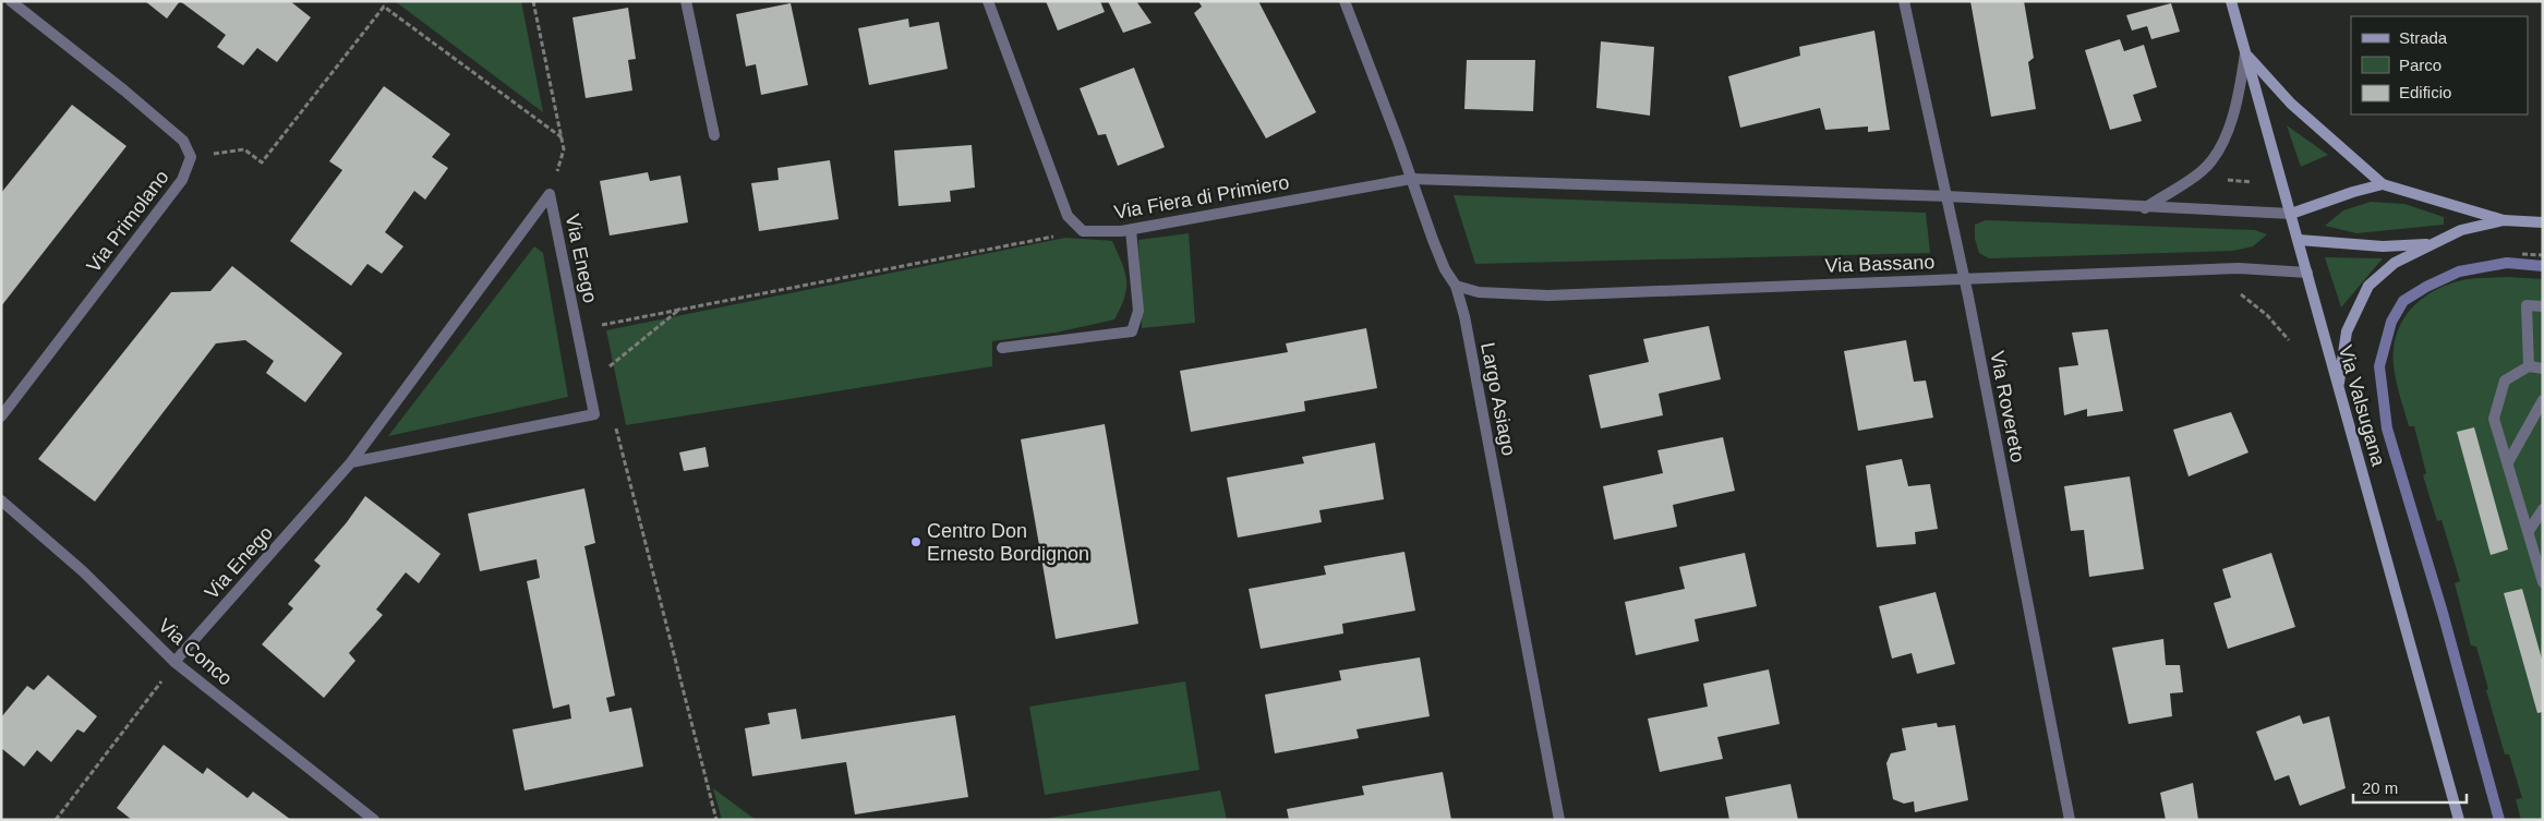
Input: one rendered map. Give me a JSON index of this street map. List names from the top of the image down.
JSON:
{
  "streets": {
    "main road": ["Via Valsugana"],
    "street": [
      "Via Fiera di Primiero",
      "Via Primolano",
      "Via Enego",
      "Via Bassano",
      "Largo Asiago",
      "Via Rovereto",
      "Via Conco"
    ]
  },
  "crossings": [
    ["Via Fiera di Primiero", "Largo Asiago"],
    ["Via Enego", "Via Conco"],
    ["Via Bassano", "Largo Asiago"],
    ["Via Bassano", "Via Valsugana"],
    ["Via Bassano", "Via Rovereto"]
  ],
  "places": ["Centro Don Ernesto Bordignon"],
  "legend": ["Strada", "Parco", "Edificio"],
  "scale_bar": "20 m"
}
